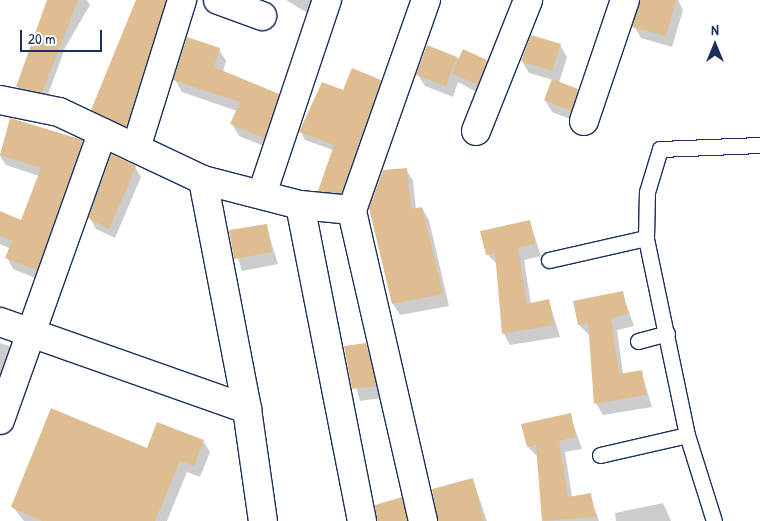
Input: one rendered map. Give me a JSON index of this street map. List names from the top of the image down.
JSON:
{
  "scale_bar": "20 m",
  "north": "top"
}
